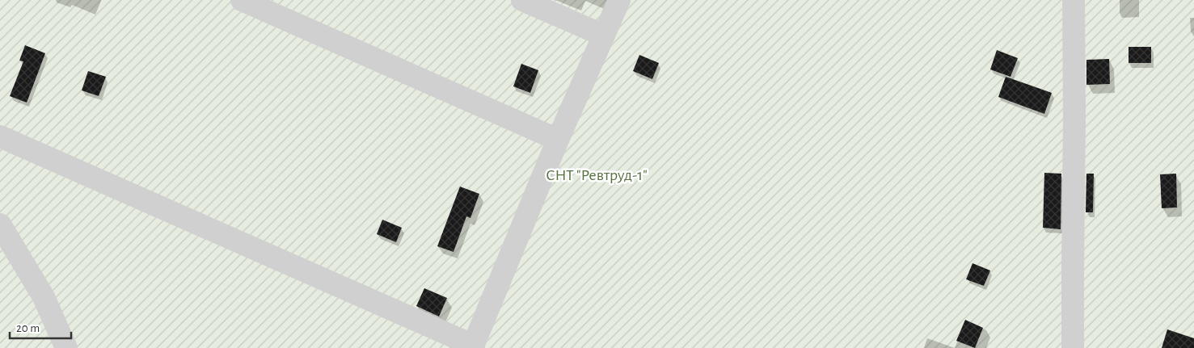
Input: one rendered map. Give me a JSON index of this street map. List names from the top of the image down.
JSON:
{
  "parks": ["СНТ \"Ревтруд-1\""],
  "scale_bar": "20 m"
}
